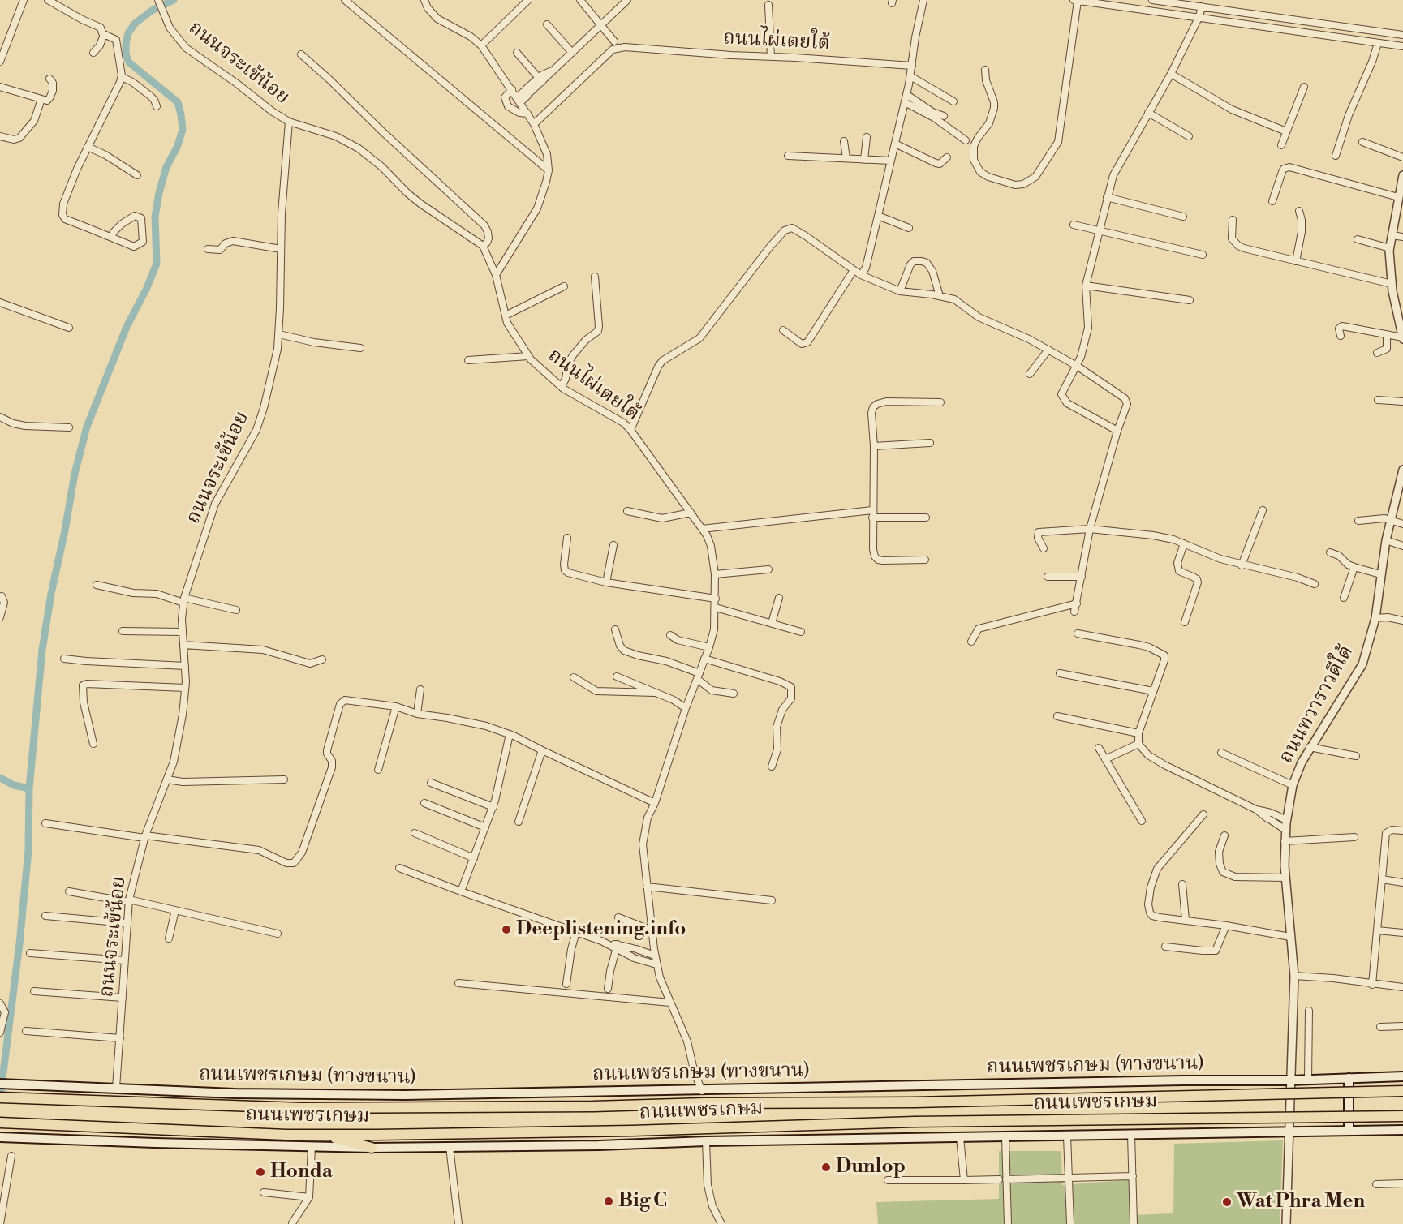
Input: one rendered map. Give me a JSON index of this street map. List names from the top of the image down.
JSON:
{
  "streets": {
    "highway": ["ถนนเพชรเกษม"],
    "main road": ["ถนนเพชรเกษม (ทางขนาน)"],
    "street": ["ถนนไผ่เตยใต้", "ถนนจระเข้น้อย", "ถนนทวาราวดีใต้"]
  },
  "crossings": [
    ["ถนนไผ่เตยใต้", "ถนนเพชรเกษม (ทางขนาน)"],
    ["ถนนจระเข้น้อย", "ถนนเพชรเกษม (ทางขนาน)"],
    ["ถนนทวาราวดีใต้", "ถนนเพชรเกษม (ทางขนาน)"]
  ],
  "places": [
    "Deeplistening.info",
    "Dunlop",
    "Honda",
    "Big C",
    "Wat Phra Men"
  ]
}
